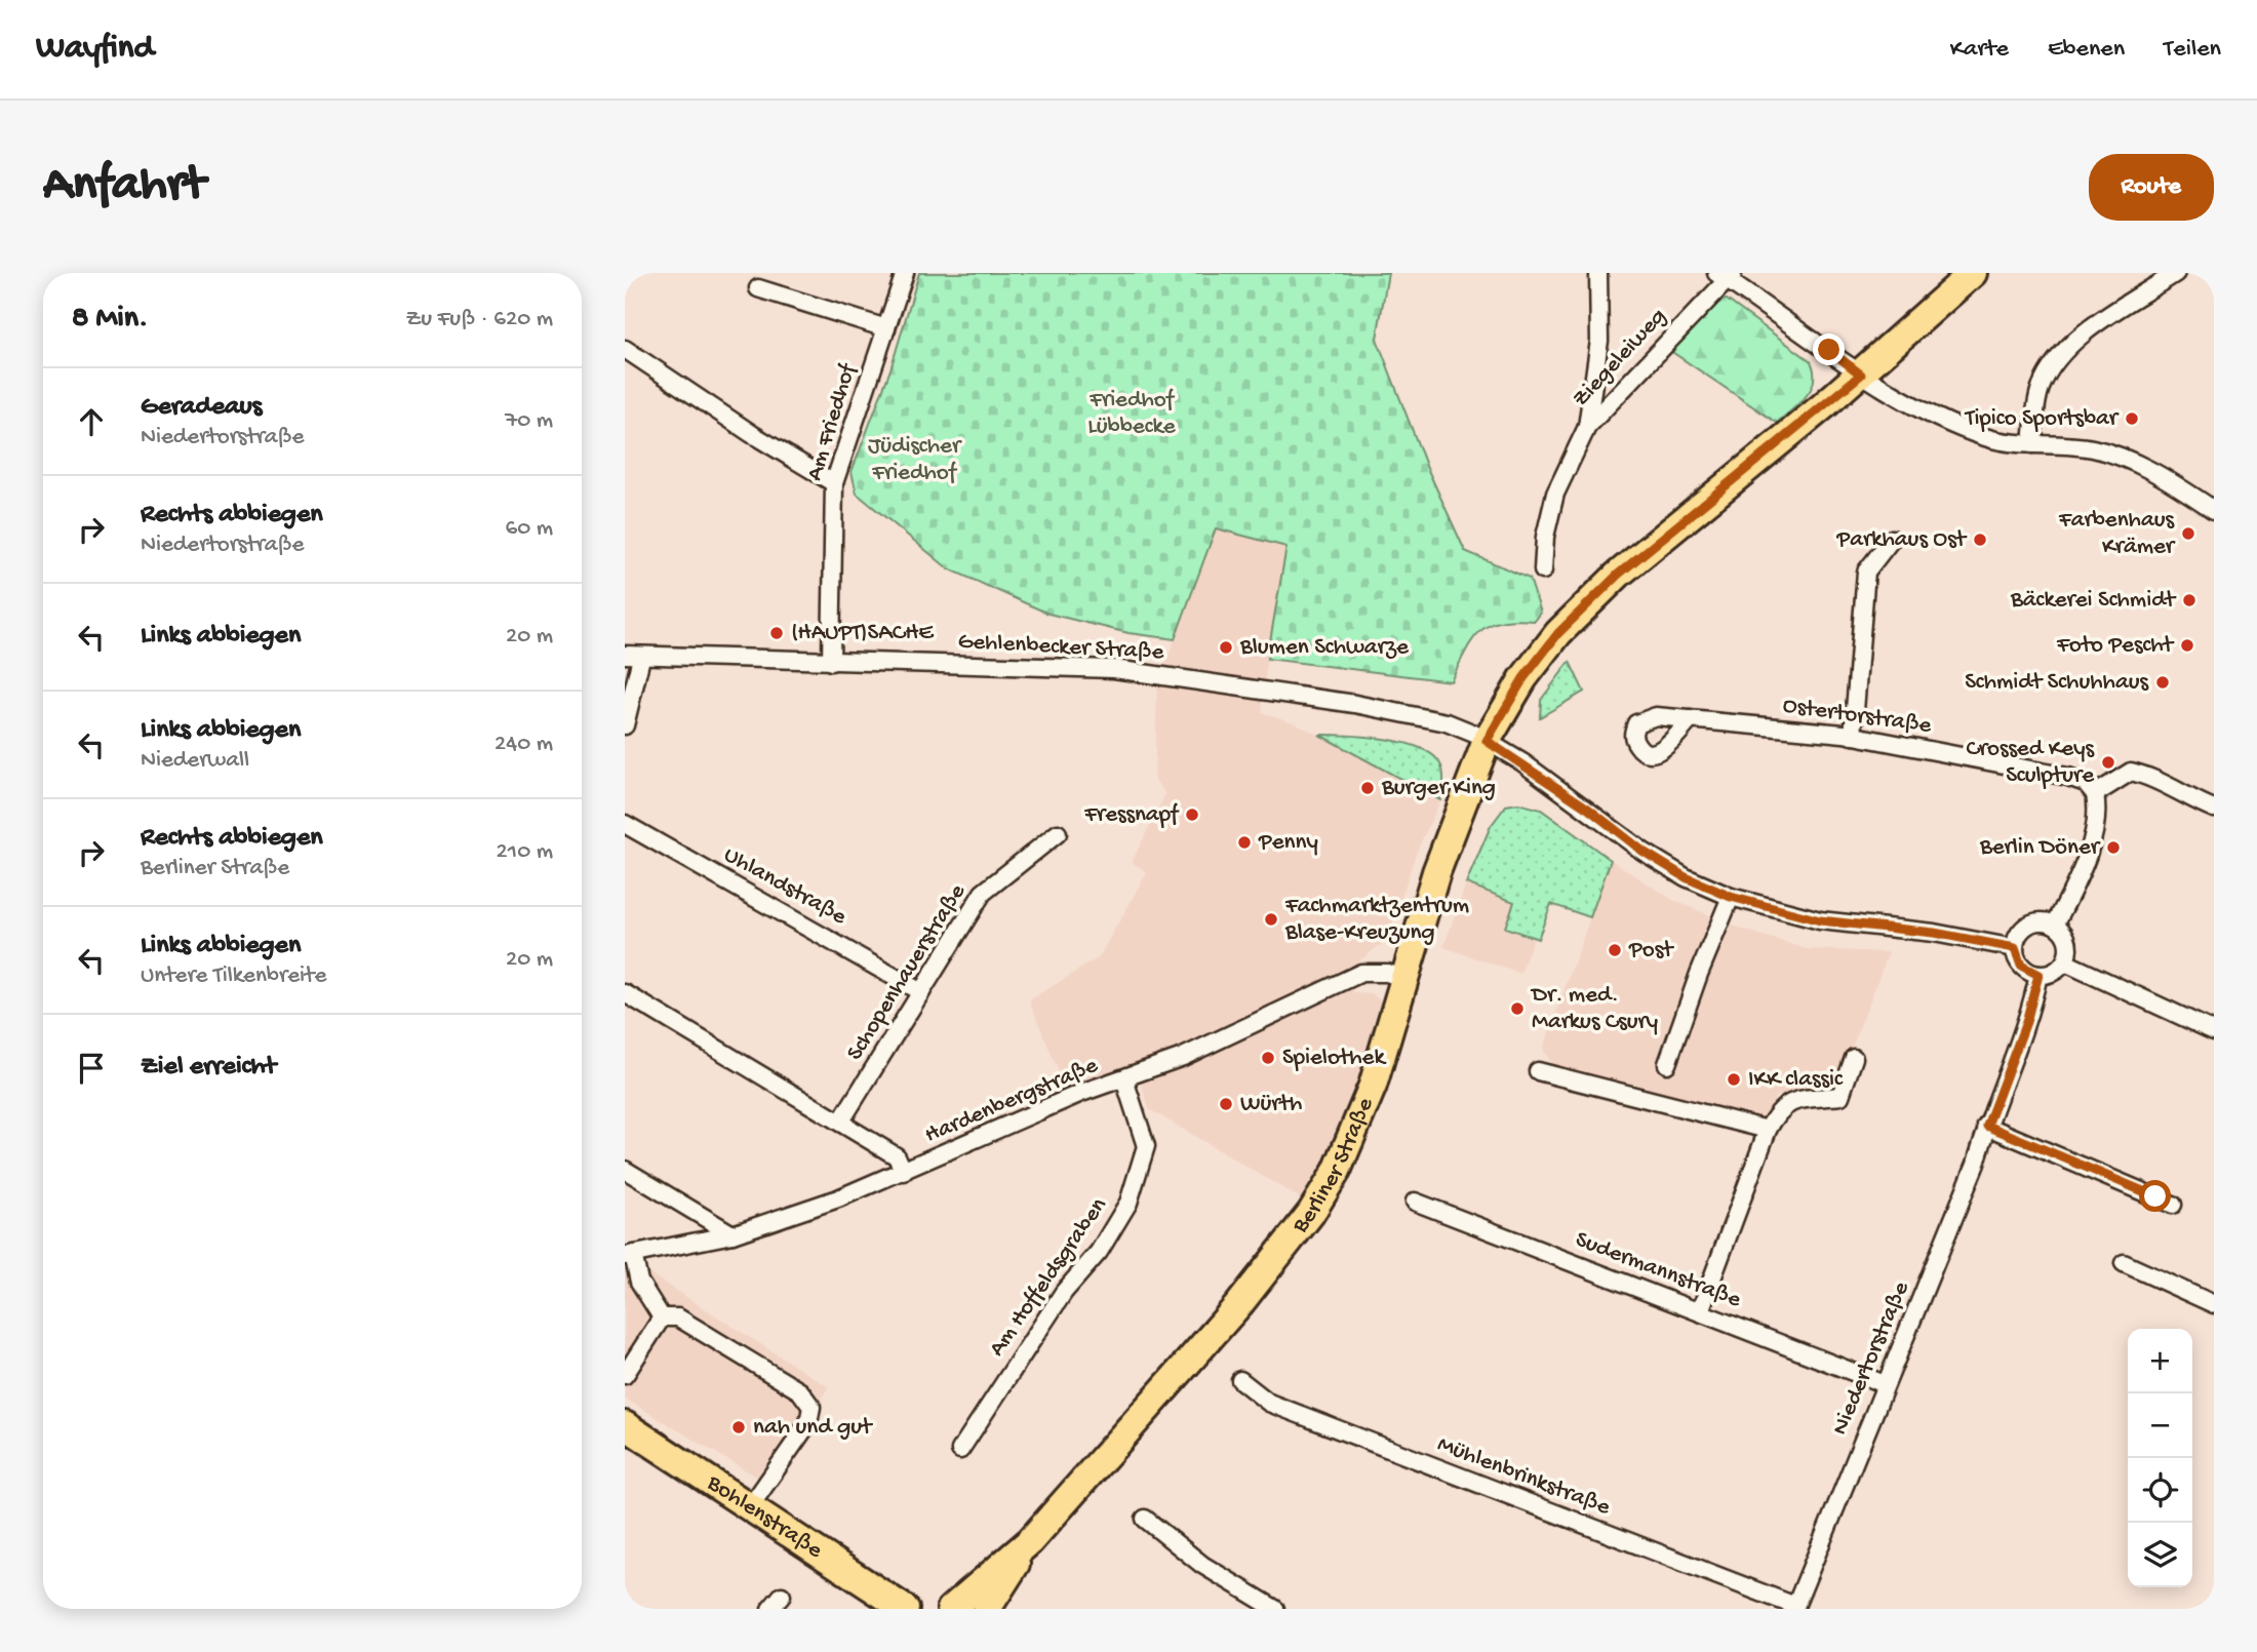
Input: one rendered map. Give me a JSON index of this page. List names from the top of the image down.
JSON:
{
  "streets": {
    "main road": ["Berliner Straße", "Bohlenstraße"],
    "street": [
      "Ziegeleiweg",
      "Am Friedhof",
      "Gehlenbecker Straße",
      "Ostertorstraße",
      "Uhlandstraße",
      "Schopenhauerstraße",
      "Hardenbergstraße",
      "Sudermannstraße",
      "Am Hoffeldsgraben",
      "Niedertorstraße",
      "Mühlenbrinkstraße"
    ]
  },
  "crossings": [
    ["Am Friedhof", "Gehlenbecker Straße"],
    ["Gehlenbecker Straße", "Berliner Straße"],
    ["Gehlenbecker Straße", "Niedertorstraße"],
    ["Uhlandstraße", "Schopenhauerstraße"],
    ["Hardenbergstraße", "Berliner Straße"],
    ["Hardenbergstraße", "Am Hoffeldsgraben"],
    ["Sudermannstraße", "Niedertorstraße"],
    ["Niedertorstraße", "Mühlenbrinkstraße"]
  ],
  "parks": ["Friedhof Lübbecke", "Jüdischer Friedhof"],
  "places": [
    "Tipico Sportsbar",
    "Farbenhaus Krämer",
    "Parkhaus Ost",
    "Bäckerei Schmidt",
    "(HAUPT)SACHE",
    "Foto Pescht",
    "Blumen Schwarze",
    "Schmidt Schuhhaus",
    "Crossed Keys Sculpture",
    "Burger King",
    "Fressnapf",
    "Penny",
    "Berlin Döner",
    "Fachmarktzentrum Blase-Kreuzung",
    "Post",
    "Dr. med. Markus Csury",
    "Spielothek",
    "IKK classic",
    "Würth",
    "nah und gut"
  ],
  "page": {
    "header": "Wayfind",
    "nav": ["Karte", "Ebenen", "Teilen"],
    "buttons": "Route",
    "title": "Anfahrt",
    "heading": ["8 Min.", "Zu Fuß · 620 m"],
    "list": [
      ["Geradeaus", "Niedertorstraße", "70 m"],
      ["Rechts abbiegen", "Niedertorstraße", "60 m"],
      ["Links abbiegen", "20 m"],
      ["Links abbiegen", "Niederwall", "240 m"],
      ["Rechts abbiegen", "Berliner Straße", "210 m"],
      ["Links abbiegen", "Untere Tilkenbreite", "20 m"],
      "Ziel erreicht"
    ],
    "map_buttons": ["+", "−"]
  }
}
